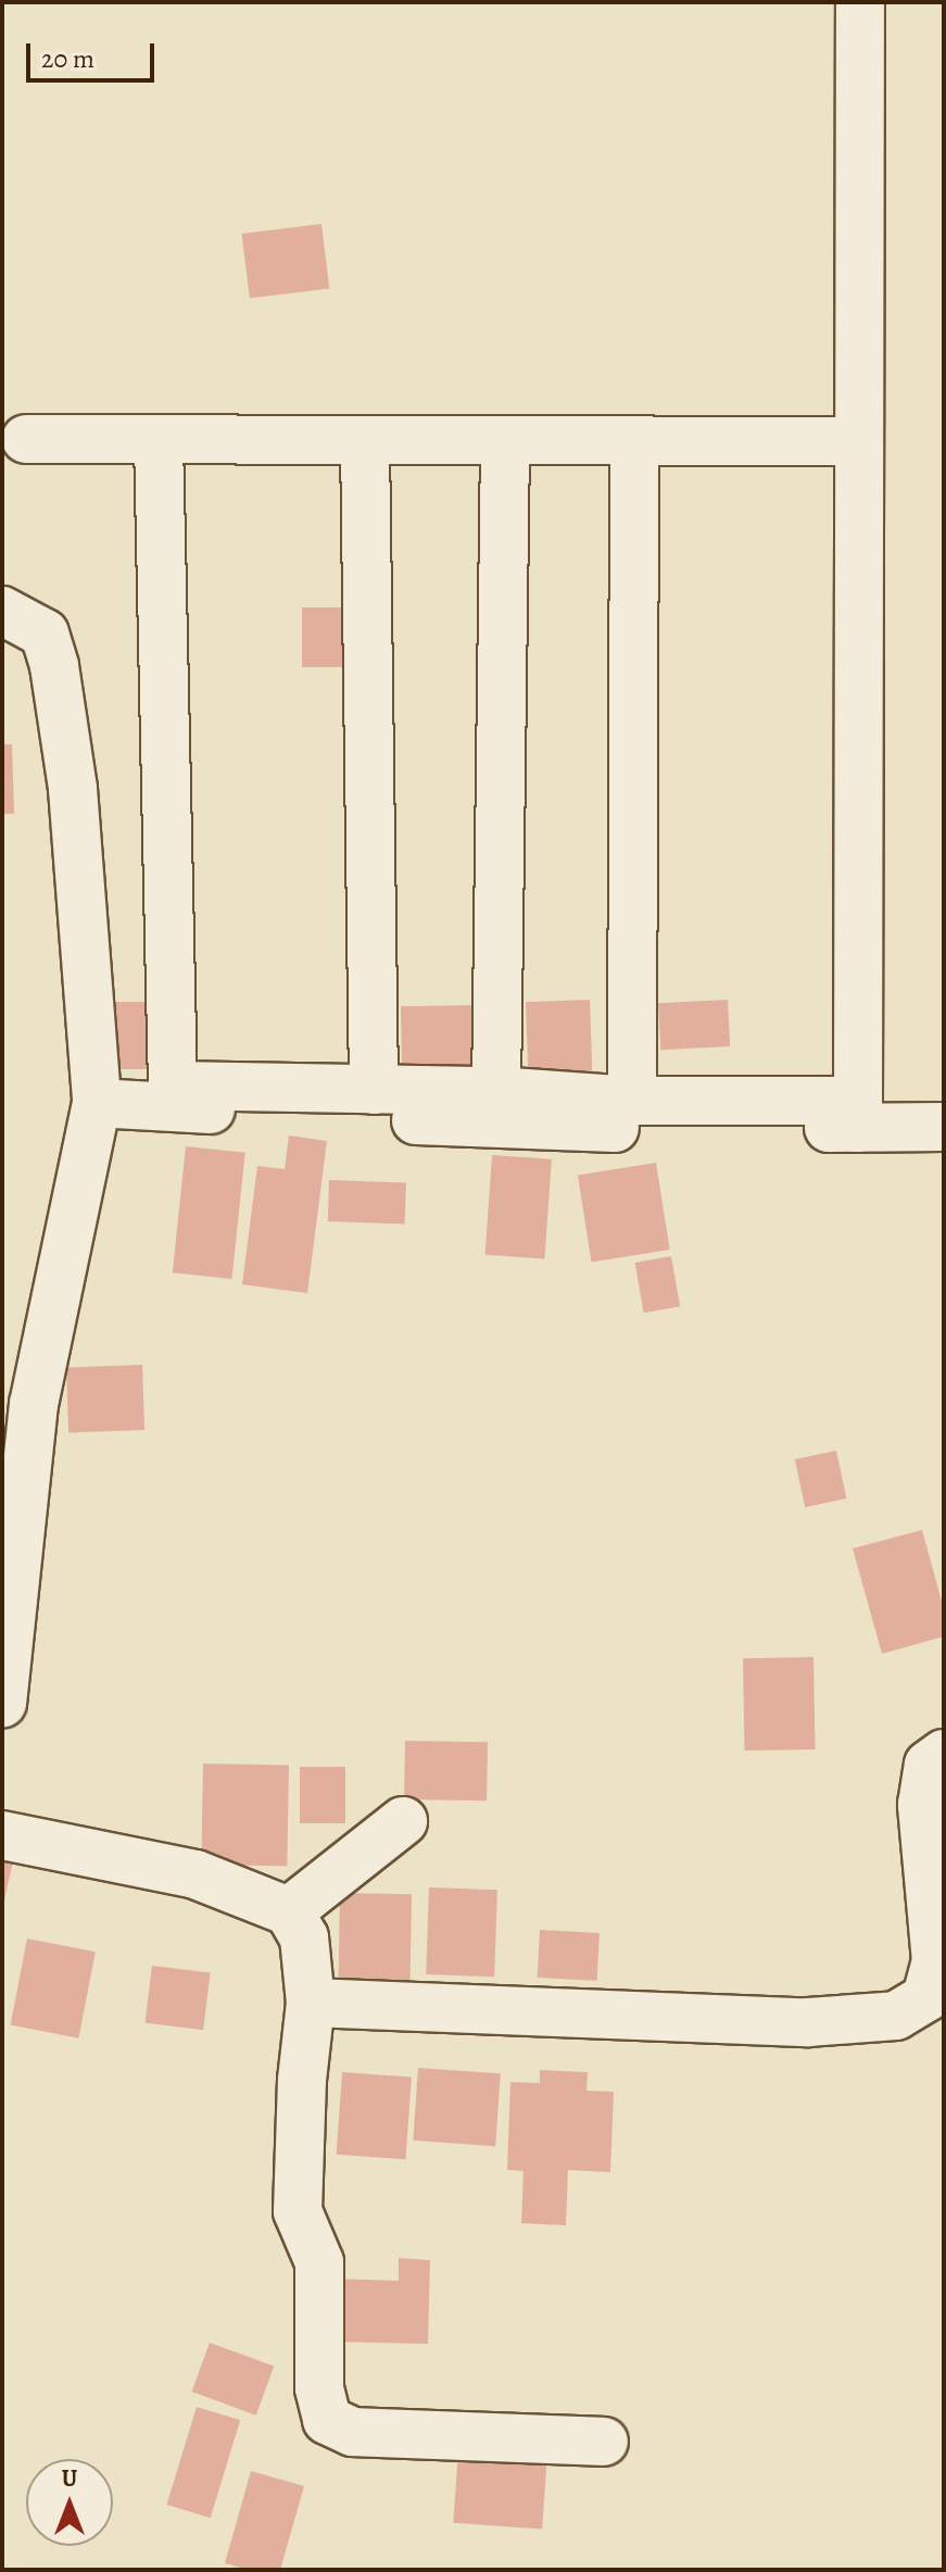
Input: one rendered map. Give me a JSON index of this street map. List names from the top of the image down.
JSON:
{
  "scale_bar": "20 m",
  "north": "top"
}
